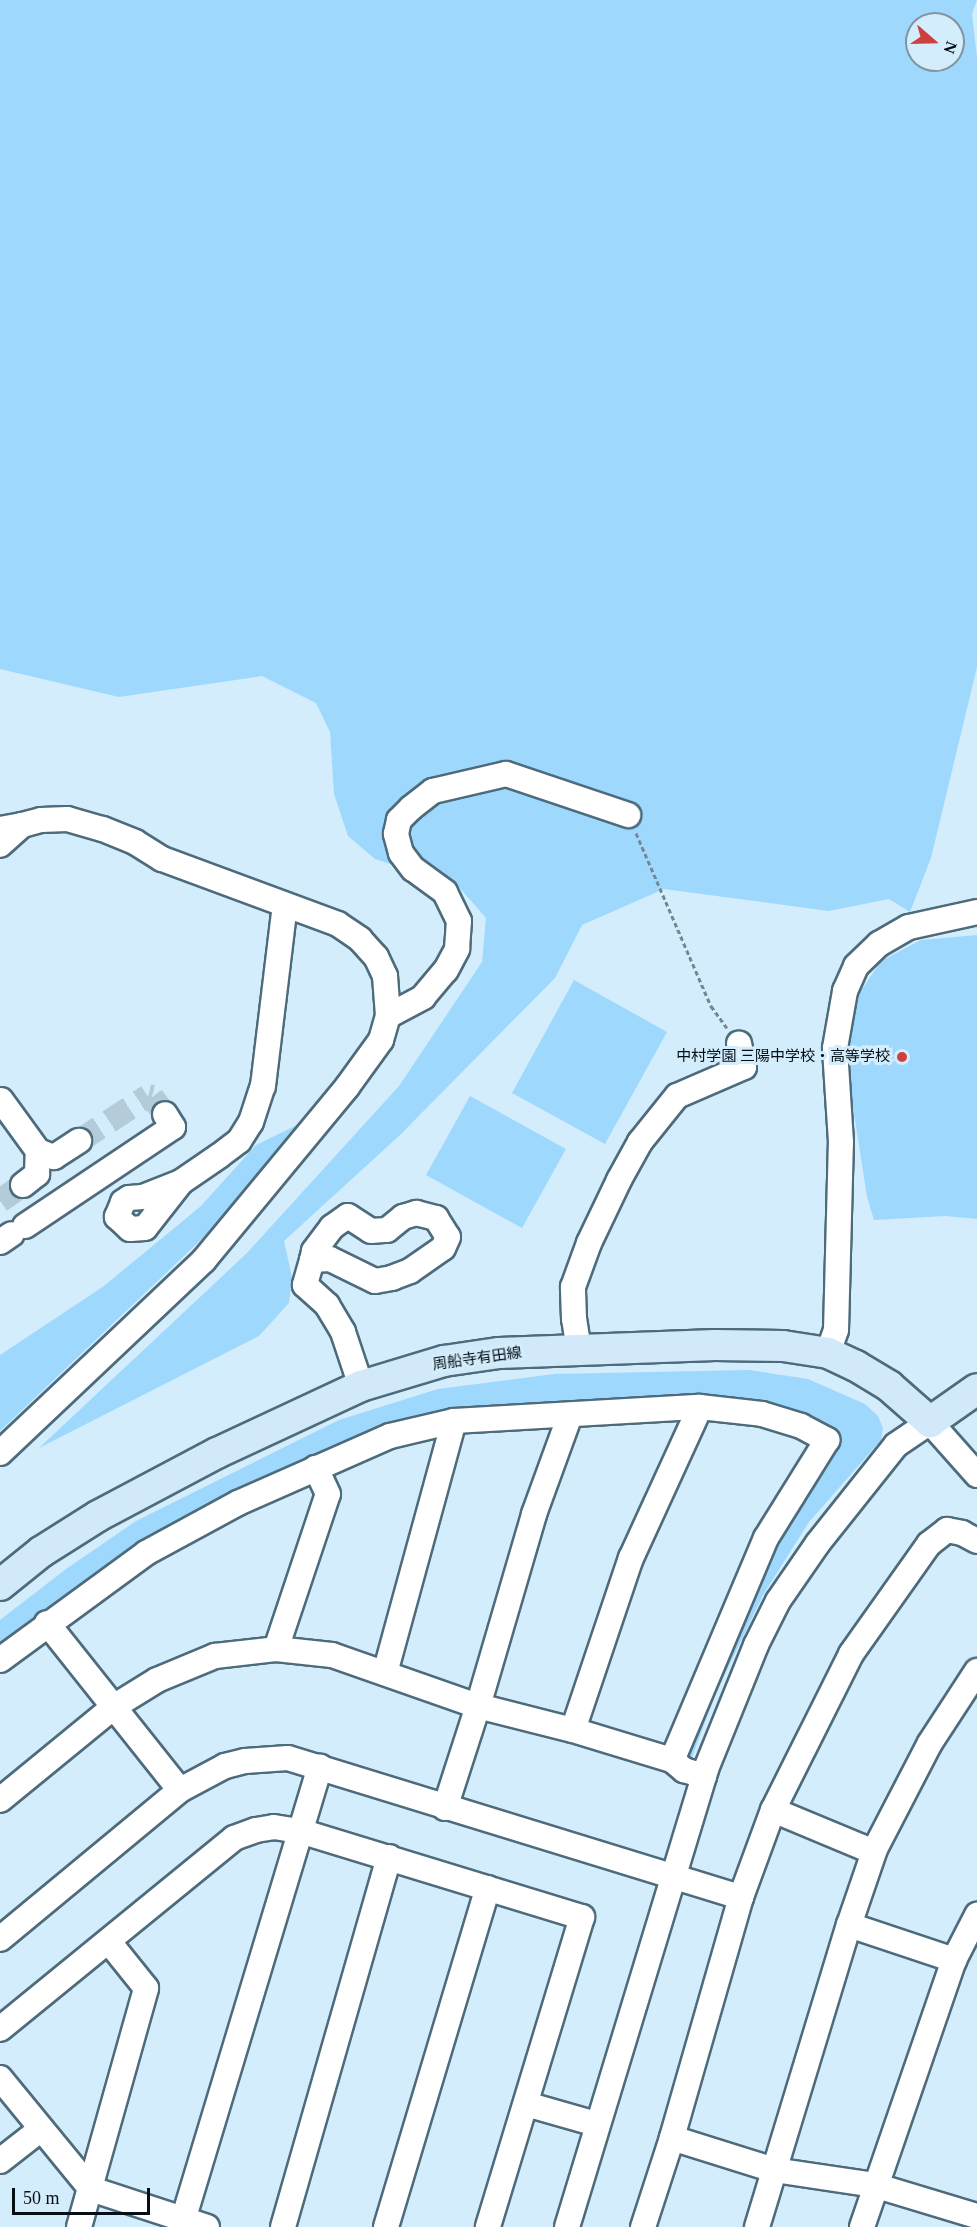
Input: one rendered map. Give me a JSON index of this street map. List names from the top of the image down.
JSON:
{
  "streets": {
    "main road": ["周船寺有田線"]
  },
  "places": ["中村学園 三陽中学校・高等学校"],
  "scale_bar": "50 m",
  "north": "right"
}
